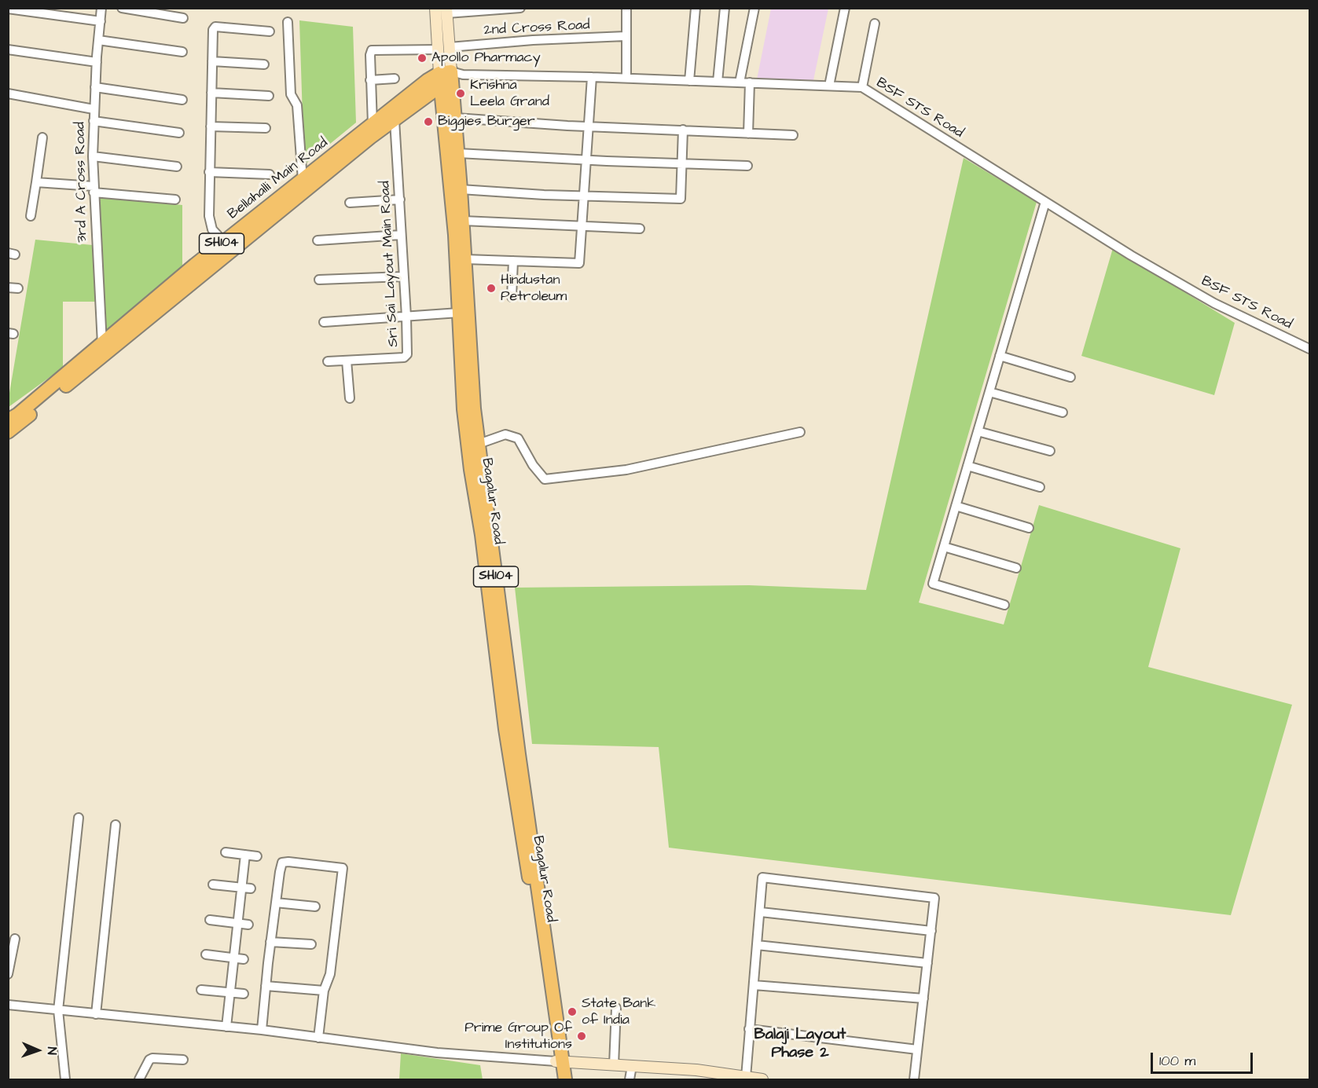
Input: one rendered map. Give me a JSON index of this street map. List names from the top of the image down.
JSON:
{
  "streets": {
    "main road": ["Bellahalli Main Road", "SH104", "Bagalur Road"],
    "street": [
      "2nd Cross Road",
      "BSF STS Road",
      "3rd A Cross Road",
      "Sri Sai Layout Main Road"
    ]
  },
  "crossings": [
    ["2nd Cross Road", "Bagalur Road"],
    ["BSF STS Road", "Bellahalli Main Road"],
    ["BSF STS Road", "Bagalur Road"],
    ["Bellahalli Main Road", "3rd A Cross Road"],
    ["Bellahalli Main Road", "Sri Sai Layout Main Road"],
    ["Bellahalli Main Road", "Bagalur Road"]
  ],
  "districts": ["Balaji Layout Phase 2"],
  "places": [
    "Apollo Pharmacy",
    "Krishna Leela Grand",
    "Biggies Burger",
    "Hindustan Petroleum",
    "State Bank of India",
    "Prime Group Of Institutions"
  ],
  "scale_bar": "100 m",
  "north": "right"
}
